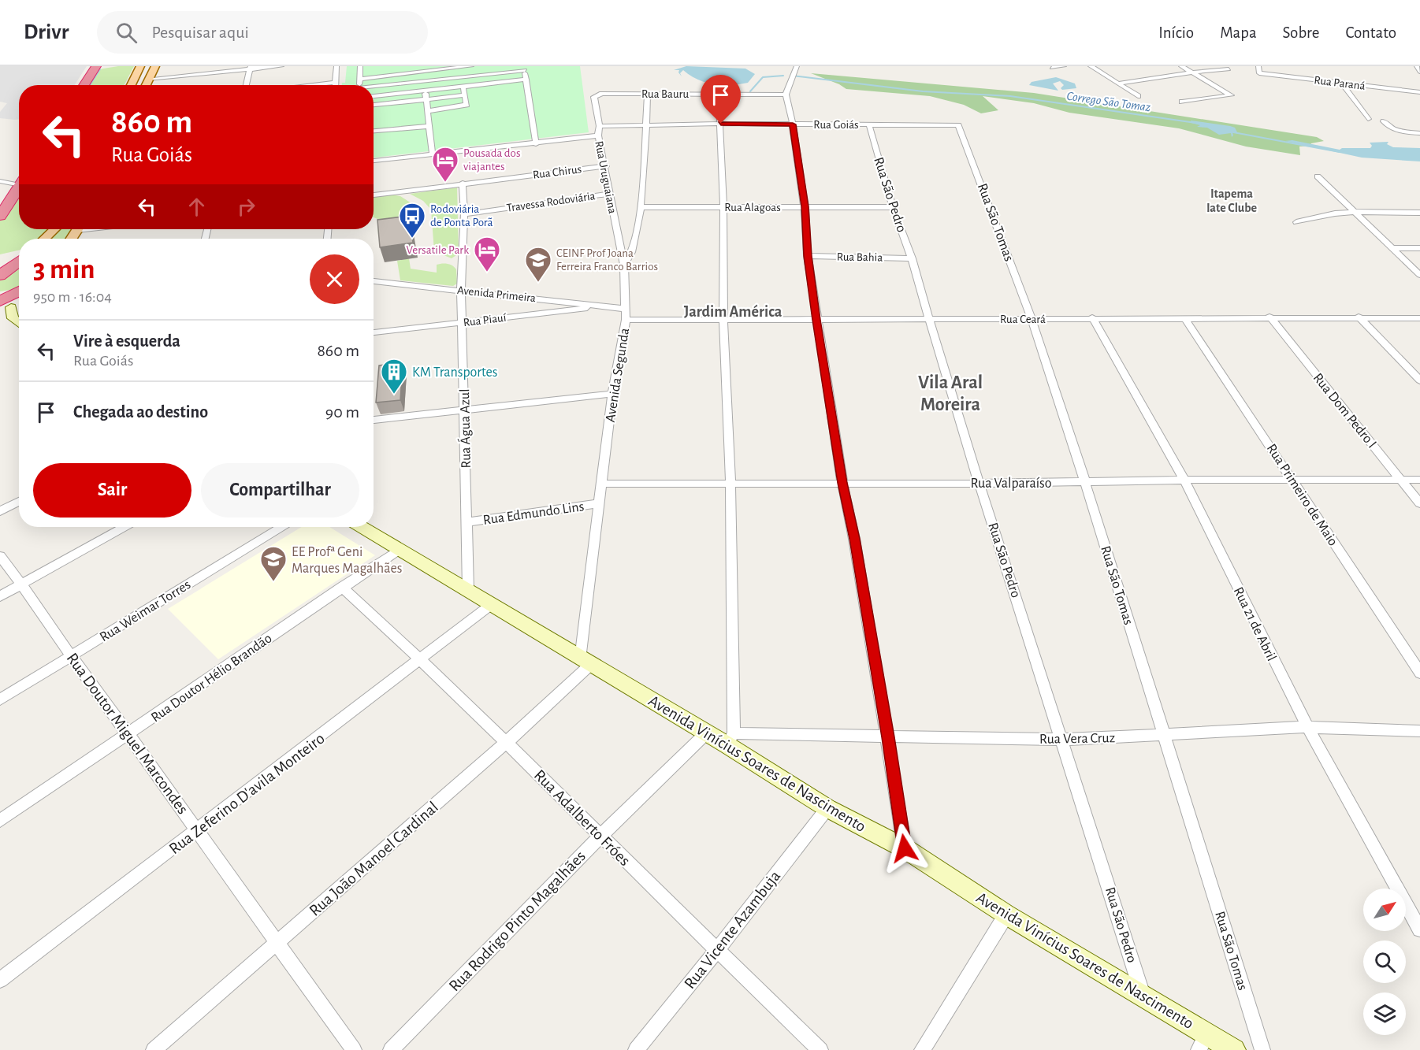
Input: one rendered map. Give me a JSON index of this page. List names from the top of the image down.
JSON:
{
  "streets": {
    "street": [
      "Rua Paraná",
      "Rua Bauru",
      "Rua Goiás",
      "Rua Chirus",
      "Rua Uruguaiana",
      "Rua São Pedro",
      "Travessa Rodoviária",
      "Rua Alagoas",
      "Rua São Tomas",
      "Rua Bahia",
      "Avenida Primeira",
      "Rua Ceará",
      "Rua Piauí",
      "Avenida Segunda",
      "Rua Dom Pedro I",
      "Rua Água Azul",
      "Rua Valparaíso",
      "Rua Primeiro de Maio",
      "Rua Edmundo Lins",
      "Rua Weimar Torres",
      "Rua 21 de Abril",
      "Rua Doutor Hélio Brandão",
      "Rua Doutor Miguel Marcondes",
      "Rua Vera Cruz",
      "Avenida Vinícius Soares de Nascimento",
      "Rua Zeferino D'avila Monteiro",
      "Rua Adalberto Fróes",
      "Rua João Manoel Cardinal",
      "Rua Rodrigo Pinto Magalhães",
      "Rua Vicente Azambuja"
    ]
  },
  "crossings": [
    ["Rua Bauru", "Rua Uruguaiana"],
    ["Rua Bauru", "Avenida Segunda"],
    ["Rua Goiás", "Rua Uruguaiana"],
    ["Rua Goiás", "Rua São Pedro"],
    ["Rua Goiás", "Rua São Tomas"],
    ["Rua Goiás", "Avenida Segunda"],
    ["Rua Chirus", "Rua Uruguaiana"],
    ["Rua Chirus", "Rua Água Azul"],
    ["Rua Uruguaiana", "Travessa Rodoviária"],
    ["Rua Uruguaiana", "Avenida Segunda"],
    ["Rua São Pedro", "Rua Alagoas"],
    ["Rua São Pedro", "Rua Bahia"],
    ["Rua São Pedro", "Rua Ceará"],
    ["Rua São Pedro", "Rua Valparaíso"],
    ["Rua São Pedro", "Rua Vera Cruz"],
    ["Rua São Pedro", "Avenida Vinícius Soares de Nascimento"],
    ["Travessa Rodoviária", "Rua Água Azul"],
    ["Rua Alagoas", "Avenida Segunda"],
    ["Rua São Tomas", "Rua Ceará"],
    ["Rua São Tomas", "Rua Valparaíso"],
    ["Rua São Tomas", "Rua Vera Cruz"],
    ["Avenida Primeira", "Rua Piauí"],
    ["Avenida Primeira", "Avenida Segunda"],
    ["Avenida Primeira", "Rua Água Azul"],
    ["Rua Ceará", "Avenida Segunda"],
    ["Rua Ceará", "Rua Dom Pedro I"],
    ["Rua Ceará", "Rua Primeiro de Maio"],
    ["Rua Ceará", "Rua 21 de Abril"],
    ["Rua Piauí", "Rua Água Azul"],
    ["Avenida Segunda", "Rua Valparaíso"],
    ["Avenida Segunda", "Rua Edmundo Lins"],
    ["Avenida Segunda", "Avenida Vinícius Soares de Nascimento"],
    ["Avenida Segunda", "Rua João Manoel Cardinal"],
    ["Rua Dom Pedro I", "Rua Valparaíso"],
    ["Rua Água Azul", "Rua Edmundo Lins"],
    ["Rua Água Azul", "Avenida Vinícius Soares de Nascimento"],
    ["Rua Valparaíso", "Rua Primeiro de Maio"],
    ["Rua Valparaíso", "Rua 21 de Abril"],
    ["Rua Weimar Torres", "Rua Doutor Miguel Marcondes"],
    ["Rua 21 de Abril", "Rua Vera Cruz"],
    ["Rua Doutor Hélio Brandão", "Rua Doutor Miguel Marcondes"],
    ["Rua Doutor Hélio Brandão", "Avenida Vinícius Soares de Nascimento"],
    ["Rua Doutor Hélio Brandão", "Rua Adalberto Fróes"],
    ["Rua Doutor Miguel Marcondes", "Rua Zeferino D'avila Monteiro"],
    ["Rua Doutor Miguel Marcondes", "Rua João Manoel Cardinal"],
    ["Rua Vera Cruz", "Avenida Vinícius Soares de Nascimento"],
    ["Avenida Vinícius Soares de Nascimento", "Rua Zeferino D'avila Monteiro"],
    ["Avenida Vinícius Soares de Nascimento", "Rua João Manoel Cardinal"],
    ["Avenida Vinícius Soares de Nascimento", "Rua Rodrigo Pinto Magalhães"],
    ["Avenida Vinícius Soares de Nascimento", "Rua Vicente Azambuja"],
    ["Rua Zeferino D'avila Monteiro", "Rua Adalberto Fróes"],
    ["Rua Adalberto Fróes", "Rua João Manoel Cardinal"],
    ["Rua Adalberto Fróes", "Rua Rodrigo Pinto Magalhães"],
    ["Rua Adalberto Fróes", "Rua Vicente Azambuja"]
  ],
  "districts": ["Itapema Iate Clube", "Jardim América", "Vila Aral Moreira"],
  "water": ["Corrego São Tomaz"],
  "places": {
    "hotel": ["Pousada dos viajantes", "Versatile Park"],
    "bus stop": ["Rodoviária de Ponta Porã"],
    "school or university": ["CEINF Prof Joana Ferreira Franco Barrios", "EE Profª Geni Marques Magalhães"],
    "building": ["KM Transportes"]
  },
  "north": "top right",
  "page": {
    "header": "Drivr",
    "search": "Pesquisar aqui",
    "nav": [
      "Início",
      "Mapa",
      "Sobre",
      "Contato"
    ],
    "turn": ["860 m", "Rua Goiás"],
    "heading": ["3 min", "950 m · 16:04"],
    "list": [
      {
        "name": "Vire à esquerda",
        "note": "Rua Goiás",
        "value": "860 m"
      },
      {
        "name": "Chegada ao destino",
        "value": "90 m"
      }
    ],
    "buttons": ["Sair", "Compartilhar"]
  }
}
